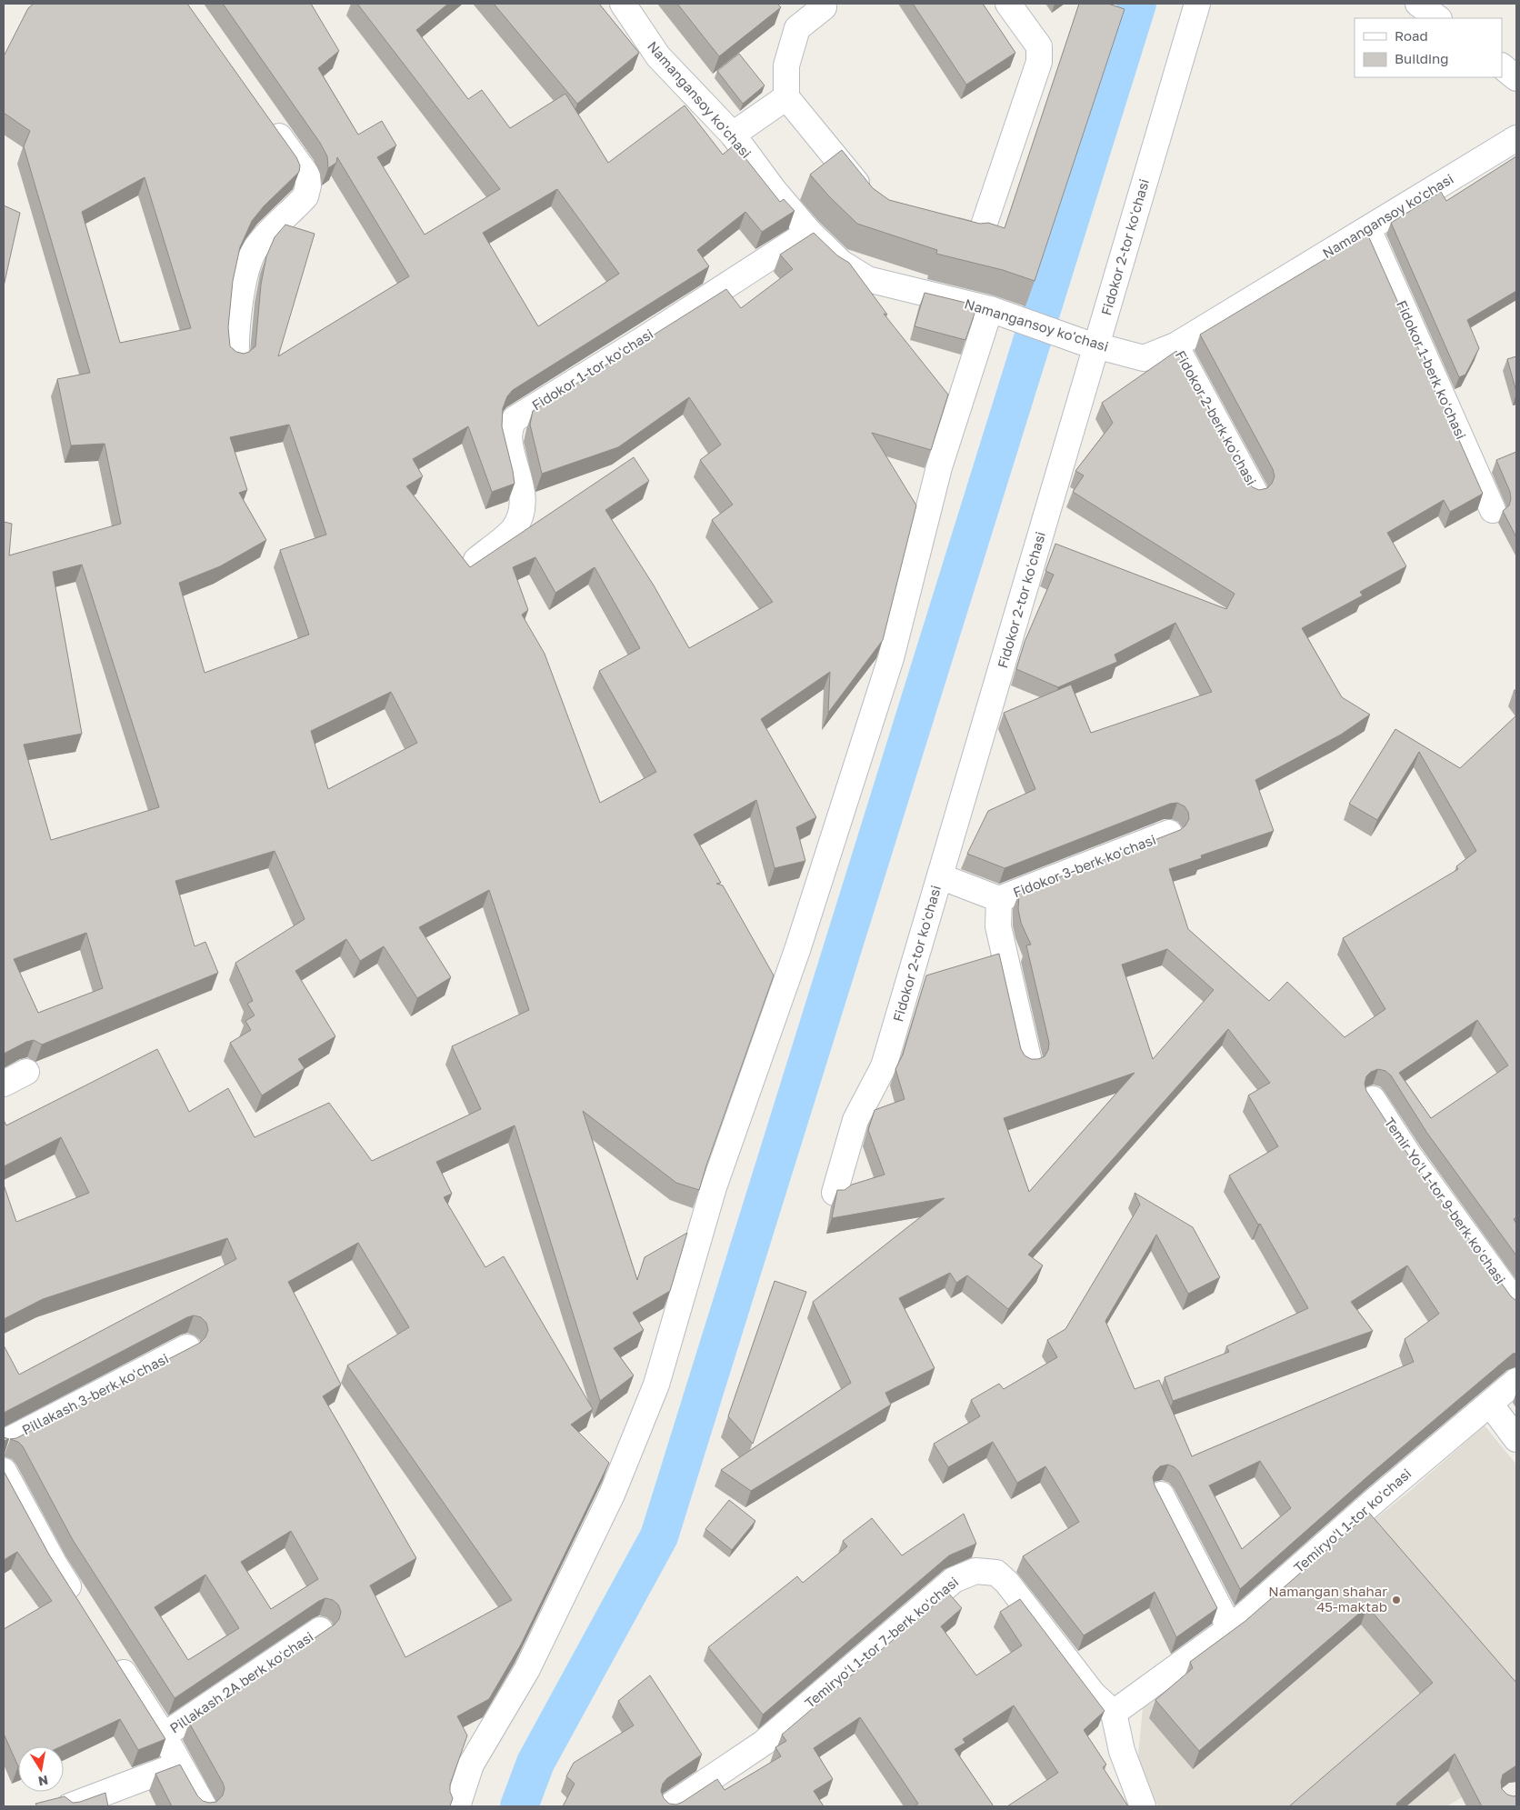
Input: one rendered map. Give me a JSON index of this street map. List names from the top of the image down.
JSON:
{
  "streets": {
    "street": [
      "Namangansoy ko'chasi",
      "Fidokor 2-tor koʻchasi",
      "Fidokor 1-tor koʻchasi",
      "Fidokor 1-berk koʻchasi",
      "Fidokor 2-berk koʻchasi",
      "Fidokor 3-berk koʻchasi",
      "Temir Yoʻl 1-tor 9-berk koʻchasi",
      "Pillakash 3-berk koʻchasi",
      "Temiryoʻl 1-tor koʻchasi",
      "Temiryoʻl 1-tor 7-berk koʻchasi",
      "Pillakash 2A berk koʻchasi"
    ]
  },
  "crossings": [
    ["Namangansoy ko'chasi", "Fidokor 2-tor koʻchasi"],
    ["Namangansoy ko'chasi", "Fidokor 1-tor koʻchasi"],
    ["Namangansoy ko'chasi", "Fidokor 1-berk koʻchasi"],
    ["Namangansoy ko'chasi", "Fidokor 2-berk koʻchasi"],
    ["Fidokor 2-tor koʻchasi", "Fidokor 3-berk koʻchasi"],
    ["Temiryoʻl 1-tor koʻchasi", "Temiryoʻl 1-tor 7-berk koʻchasi"]
  ],
  "places": ["Namangan shahar 45-maktab"],
  "legend": ["Road", "Building"],
  "north": "bottom"
}
